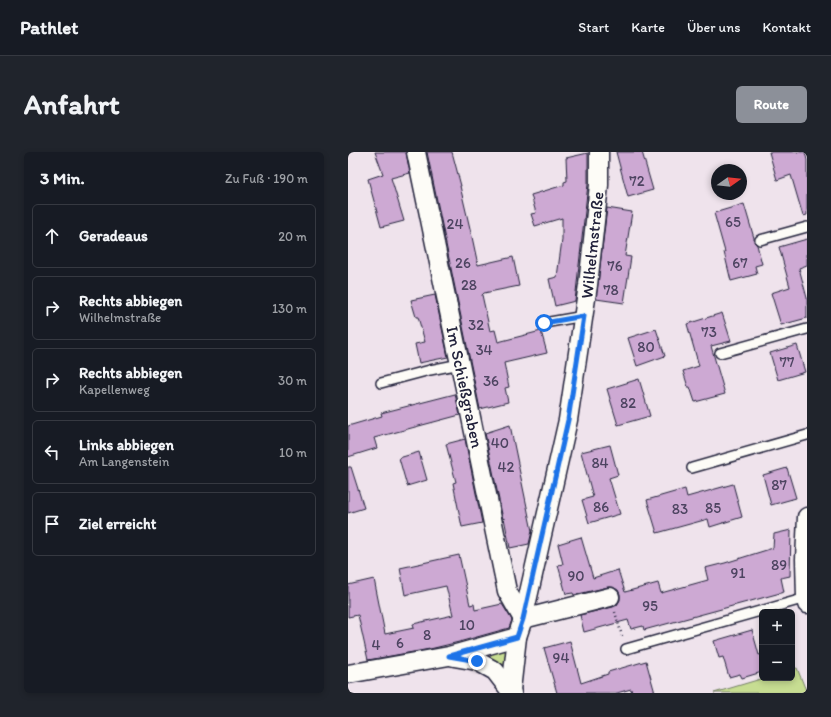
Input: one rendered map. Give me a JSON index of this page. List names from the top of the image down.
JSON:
{
  "streets": {
    "street": ["Wilhelmstraße", "Im Schießgraben"]
  },
  "crossings": [
    ["Wilhelmstraße", "Im Schießgraben"]
  ],
  "house_numbers": [
    "72",
    "65",
    "24",
    "26",
    "67",
    "76",
    "28",
    "78",
    "32",
    "73",
    "80",
    "34",
    "77",
    "36",
    "82",
    "40",
    "84",
    "42",
    "87",
    "86",
    "85",
    "83",
    "89",
    "91",
    "90",
    "95",
    "10",
    "8",
    "6",
    "4",
    "94"
  ],
  "north": "right",
  "page": {
    "header": "Pathlet",
    "nav": [
      "Start",
      "Karte",
      "Über uns",
      "Kontakt"
    ],
    "buttons": "Route",
    "title": "Anfahrt",
    "heading": ["3 Min.", "Zu Fuß · 190 m"],
    "list": [
      ["Geradeaus", "20 m"],
      ["Rechts abbiegen", "Wilhelmstraße", "130 m"],
      ["Rechts abbiegen", "Kapellenweg", "30 m"],
      ["Links abbiegen", "Am Langenstein", "10 m"],
      "Ziel erreicht"
    ],
    "map_buttons": ["+", "−"]
  }
}
